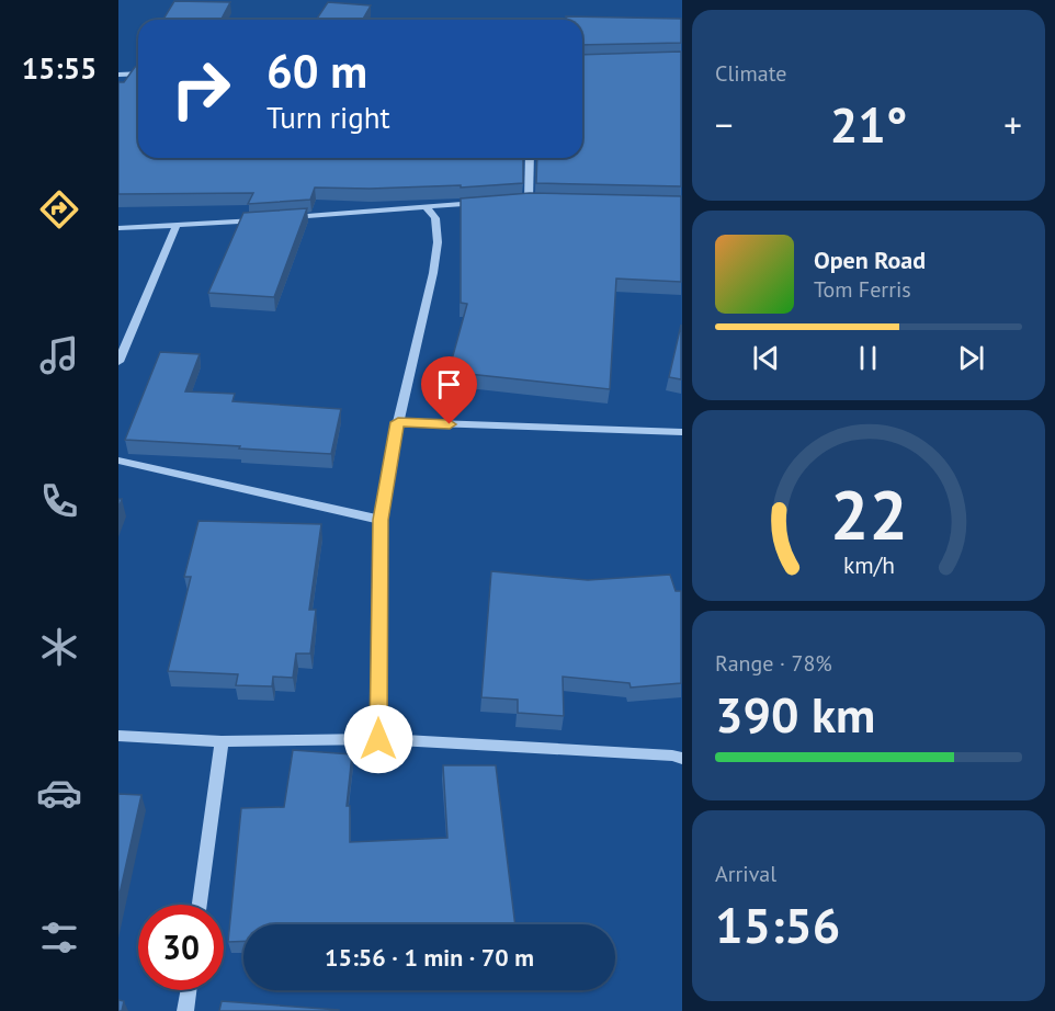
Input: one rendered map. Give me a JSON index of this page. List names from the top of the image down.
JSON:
{
  "page": {
    "tabs": "15:55",
    "tile": [
      "Climate",
      ["Range · 78%", "390 km"],
      ["Arrival", "15:56"]
    ],
    "turn": ["60 m", "Turn right"],
    "heat": ["−", "21°", "+"],
    "song": ["Open Road", "Tom Ferris"],
    "limit": "30",
    "trip": "15:56 · 1 min · 70 m",
    "gauge": ["22", "km/h"]
  }
}
